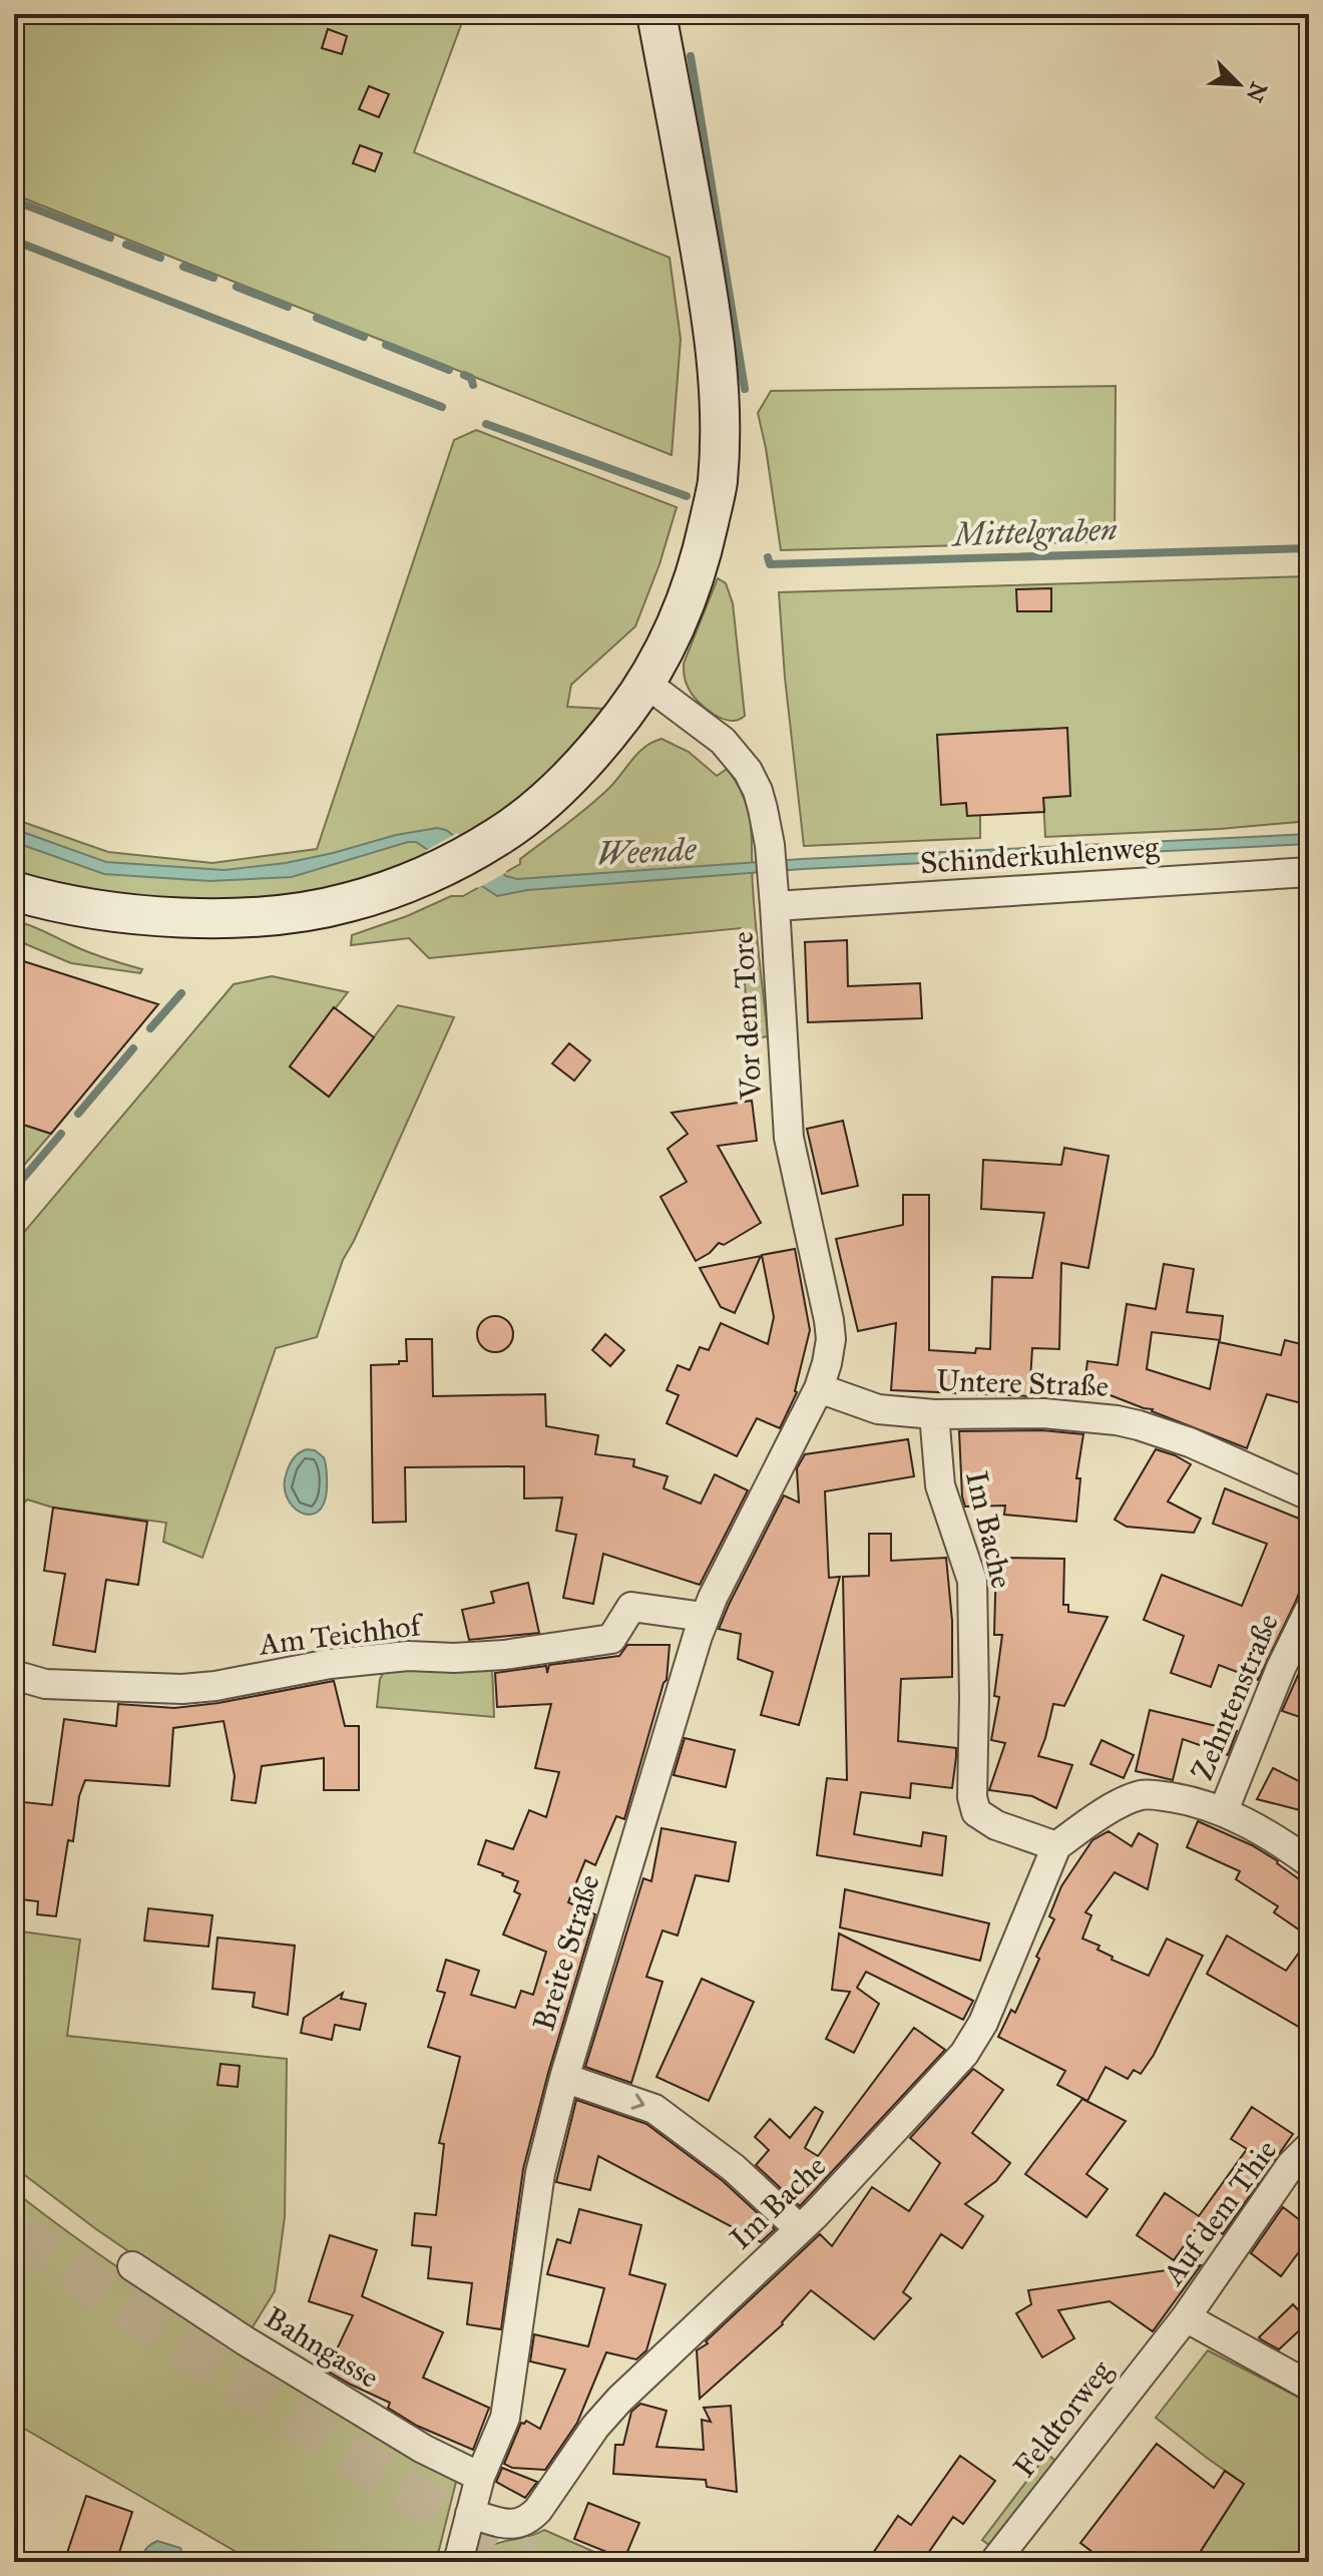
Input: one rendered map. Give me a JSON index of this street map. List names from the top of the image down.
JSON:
{
  "streets": {
    "street": [
      "Schinderkuhlenweg",
      "Vor dem Tore",
      "Untere Straße",
      "Im Bache",
      "Am Teichhof",
      "Zehntenstraße",
      "Breite Straße",
      "Auf dem Thie",
      "Bahngasse",
      "Feldtorweg"
    ]
  },
  "crossings": [
    ["Schinderkuhlenweg", "Vor dem Tore"],
    ["Vor dem Tore", "Untere Straße"],
    ["Vor dem Tore", "Breite Straße"],
    ["Untere Straße", "Im Bache"],
    ["Untere Straße", "Breite Straße"],
    ["Im Bache", "Zehntenstraße"],
    ["Im Bache", "Breite Straße"],
    ["Am Teichhof", "Breite Straße"],
    ["Breite Straße", "Bahngasse"],
    ["Auf dem Thie", "Feldtorweg"]
  ],
  "water": ["Mittelgraben", "Weende"],
  "north": "bottom right"
}
